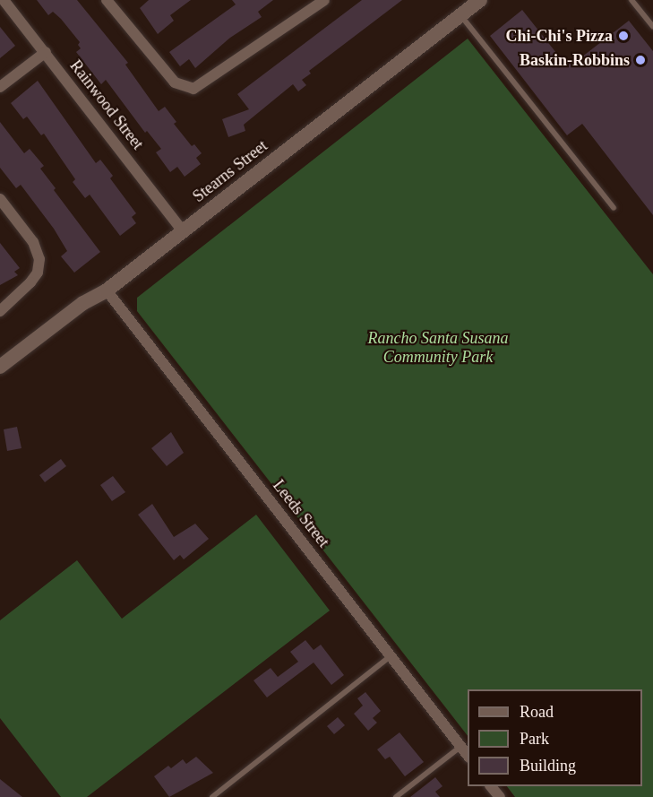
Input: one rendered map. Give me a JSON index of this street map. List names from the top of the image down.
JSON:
{
  "streets": {
    "main road": ["Stearns Street"],
    "street": ["Rainwood Street", "Leeds Street"]
  },
  "crossings": [
    ["Rainwood Street", "Stearns Street"],
    ["Stearns Street", "Leeds Street"]
  ],
  "parks": ["Rancho Santa Susana Community Park"],
  "places": ["Chi-Chi's Pizza", "Baskin-Robbins"],
  "legend": ["Road", "Park", "Building"]
}
